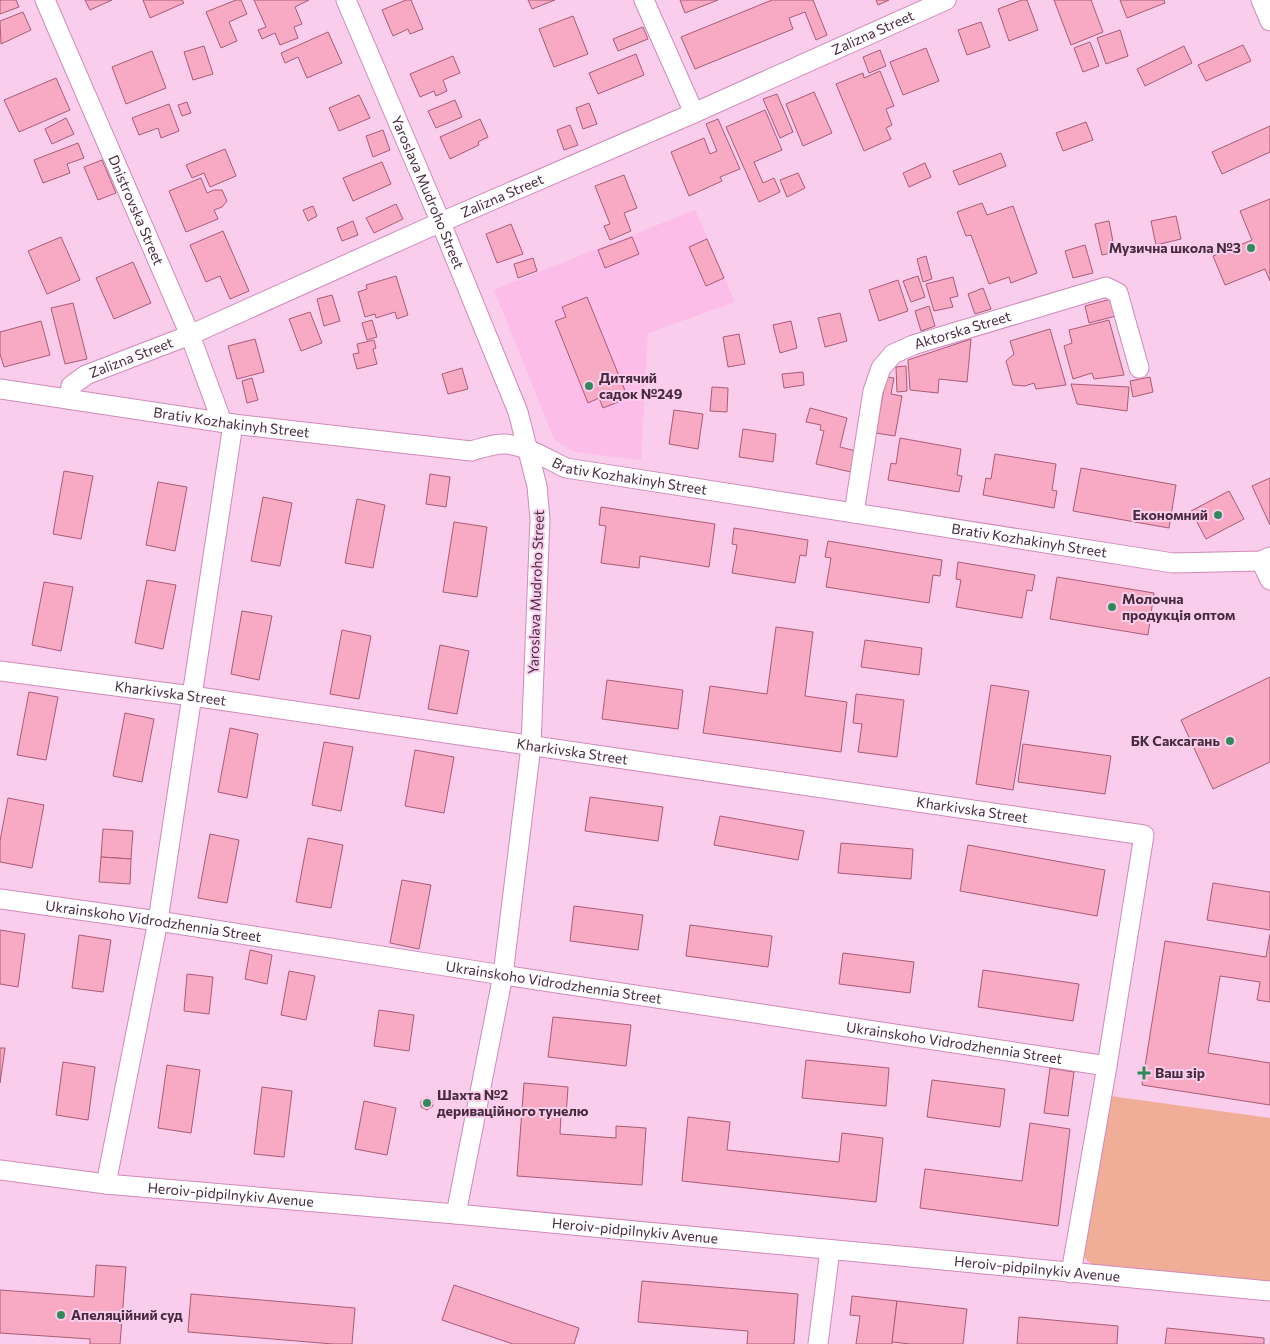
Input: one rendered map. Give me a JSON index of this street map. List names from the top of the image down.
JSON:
{
  "streets": {
    "street": [
      "Zalizna Street",
      "Yaroslava Mudroho Street",
      "Dnistrovska Street",
      "Aktorska Street",
      "Brativ Kozhakinyh Street",
      "Kharkivska Street",
      "Ukrainskoho Vidrodzhennia Street",
      "Heroiv-pidpilnykiv Avenue"
    ]
  },
  "crossings": [
    ["Zalizna Street", "Yaroslava Mudroho Street"],
    ["Zalizna Street", "Dnistrovska Street"],
    ["Zalizna Street", "Brativ Kozhakinyh Street"],
    ["Yaroslava Mudroho Street", "Brativ Kozhakinyh Street"],
    ["Yaroslava Mudroho Street", "Kharkivska Street"],
    ["Yaroslava Mudroho Street", "Ukrainskoho Vidrodzhennia Street"],
    ["Yaroslava Mudroho Street", "Heroiv-pidpilnykiv Avenue"],
    ["Dnistrovska Street", "Brativ Kozhakinyh Street"],
    ["Aktorska Street", "Brativ Kozhakinyh Street"],
    ["Kharkivska Street", "Ukrainskoho Vidrodzhennia Street"]
  ],
  "places": {
    "other": [
      "Музична школа №3",
      "Дитячий садок №249",
      "Економний",
      "Молочна продукція оптом",
      "БК Саксагань",
      "Шахта №2 дериваційного тунелю",
      "Апеляційний суд"
    ],
    "health": ["Ваш зір"]
  }
}
